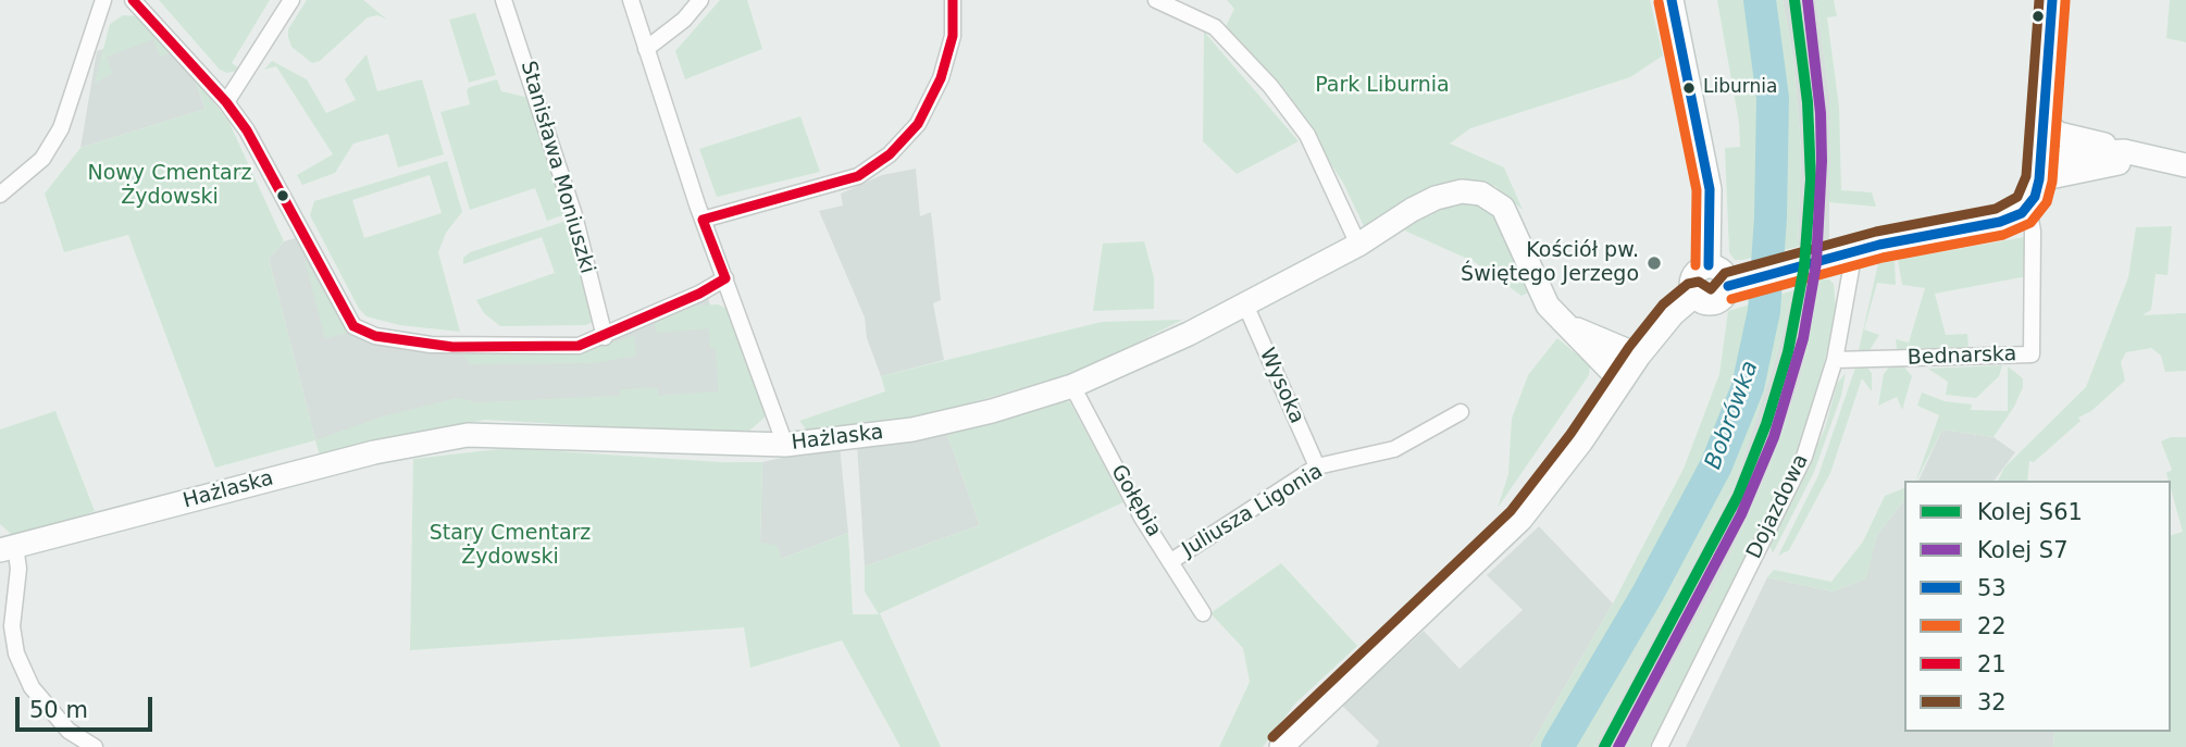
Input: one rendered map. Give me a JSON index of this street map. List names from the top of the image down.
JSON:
{
  "streets": {
    "street": [
      "Stanisława Moniuszki",
      "Bednarska",
      "Wysoka",
      "Hażlaska",
      "Gołębia",
      "Dojazdowa",
      "Juliusza Ligonia"
    ]
  },
  "crossings": [
    ["Bednarska", "Dojazdowa"],
    ["Wysoka", "Hażlaska"],
    ["Wysoka", "Juliusza Ligonia"],
    ["Hażlaska", "Gołębia"],
    ["Gołębia", "Juliusza Ligonia"]
  ],
  "water": ["Bobrówka"],
  "parks": ["Park Liburnia", "Nowy Cmentarz Żydowski", "Stary Cmentarz Żydowski"],
  "places": ["Liburnia", "Kościół pw. Świętego Jerzego"],
  "lines": [
    "rail line S61",
    "rail line S7",
    "transit line 53",
    "transit line 21",
    "transit line 32",
    "transit line 22"
  ],
  "legend": [
    "Kolej S61",
    "Kolej S7",
    "53",
    "22",
    "21",
    "32"
  ],
  "scale_bar": "50 m"
}
